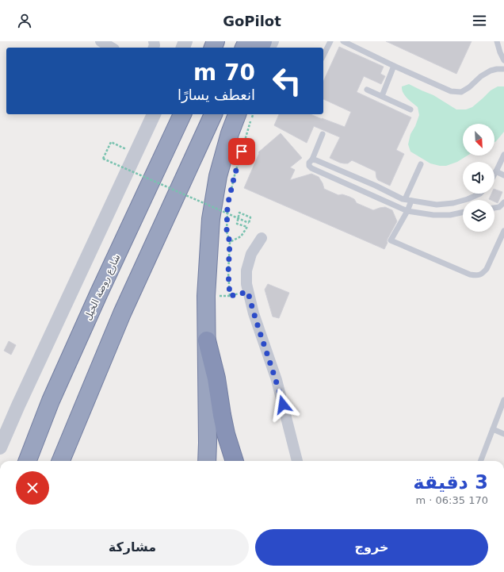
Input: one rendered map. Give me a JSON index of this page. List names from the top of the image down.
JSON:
{
  "streets": {
    "highway": ["شارع روضة الخيل"]
  },
  "north": "bottom right",
  "page": {
    "header": "GoPilot",
    "turn": ["70 m", "انعطف يسارًا"],
    "heading": ["3 دقيقة", "170 m · 06:35"],
    "buttons": ["خروج", "مشاركة"]
  }
}
